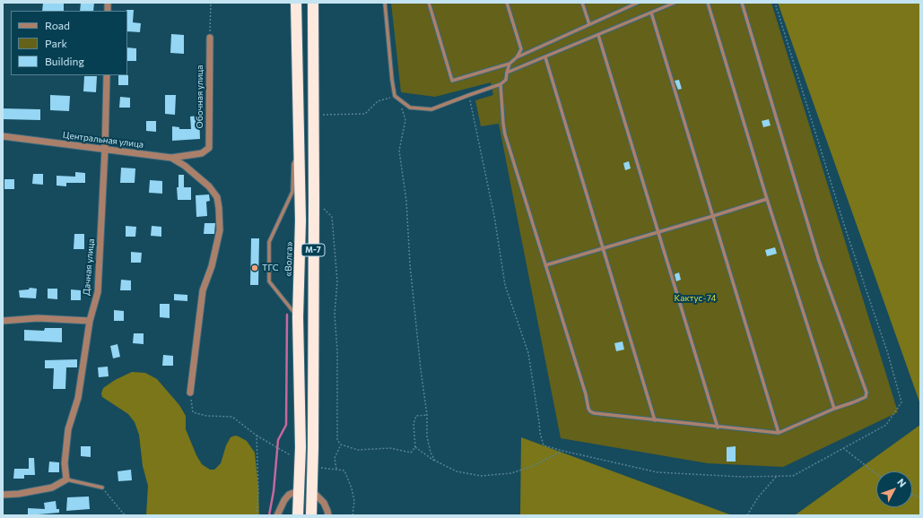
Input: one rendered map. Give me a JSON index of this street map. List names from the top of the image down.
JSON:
{
  "streets": {
    "highway": ["М-7", "«Волга»"],
    "street": ["Обочная улица", "Центральная улица", "Дачная улица"]
  },
  "crossings": [
    ["Обочная улица", "Центральная улица"],
    ["Центральная улица", "Дачная улица"]
  ],
  "parks": ["Кактус-74"],
  "places": ["ТГС"],
  "legend": ["Road", "Park", "Building"],
  "north": "top right"
}
